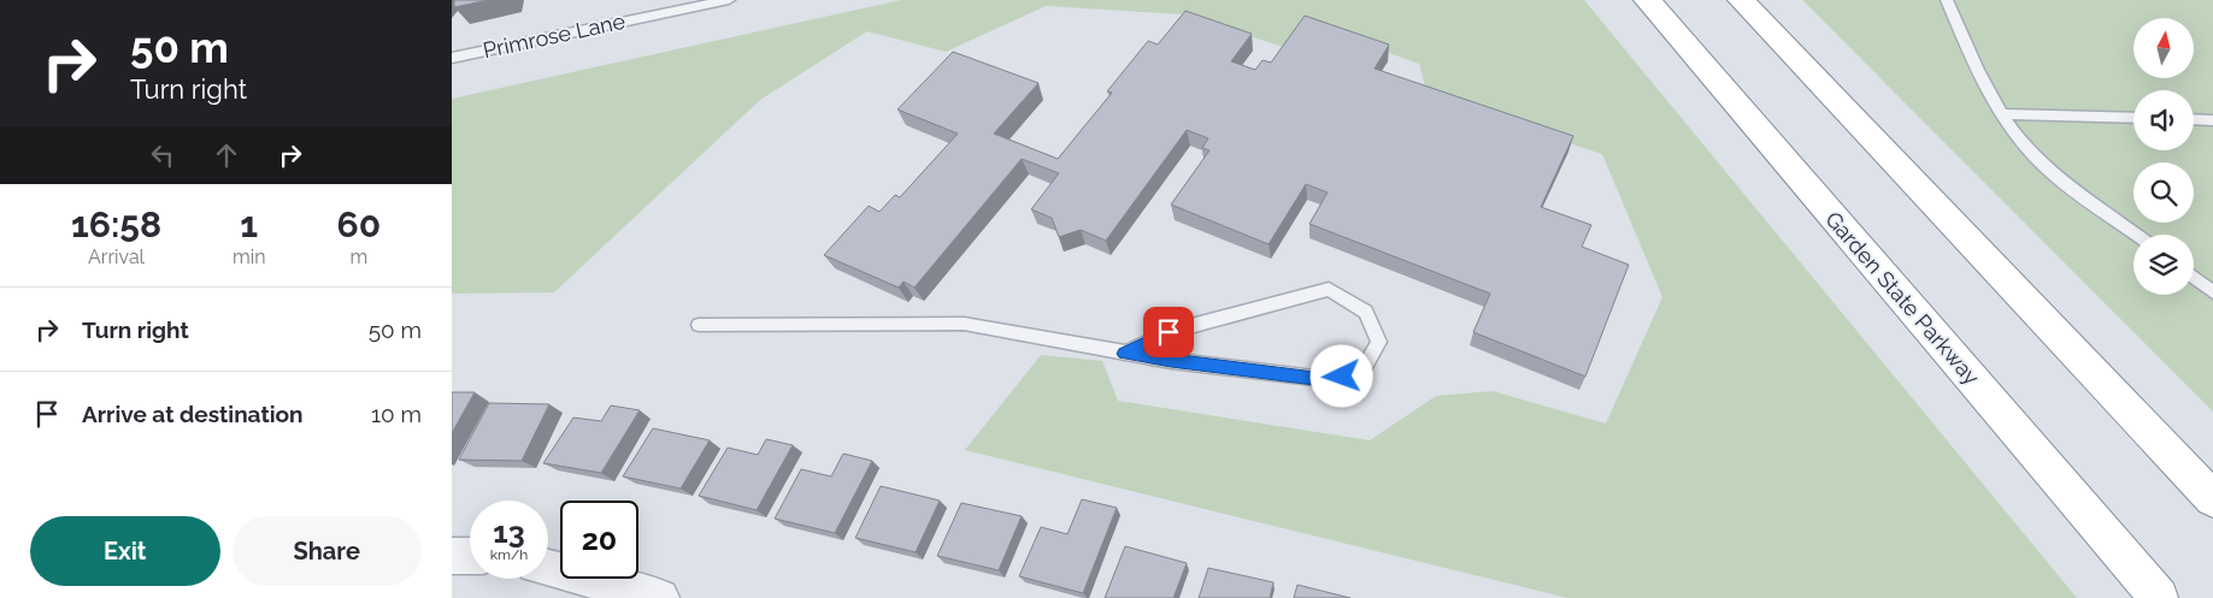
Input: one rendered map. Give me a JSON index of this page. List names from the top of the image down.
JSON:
{
  "streets": {
    "highway": ["Garden State Parkway"],
    "lane": ["Primrose Lane"]
  },
  "north": "top",
  "page": {
    "turn": ["50 m", "Turn right"],
    "eta": [
      "16:58",
      "Arrival",
      "1",
      "min",
      "60",
      "m"
    ],
    "list": [
      {
        "name": "Turn right",
        "value": "50 m"
      },
      {
        "name": "Arrive at destination",
        "value": "10 m"
      }
    ],
    "speed": "13 km/h",
    "limit": "20",
    "buttons": ["Exit", "Share"]
  }
}
